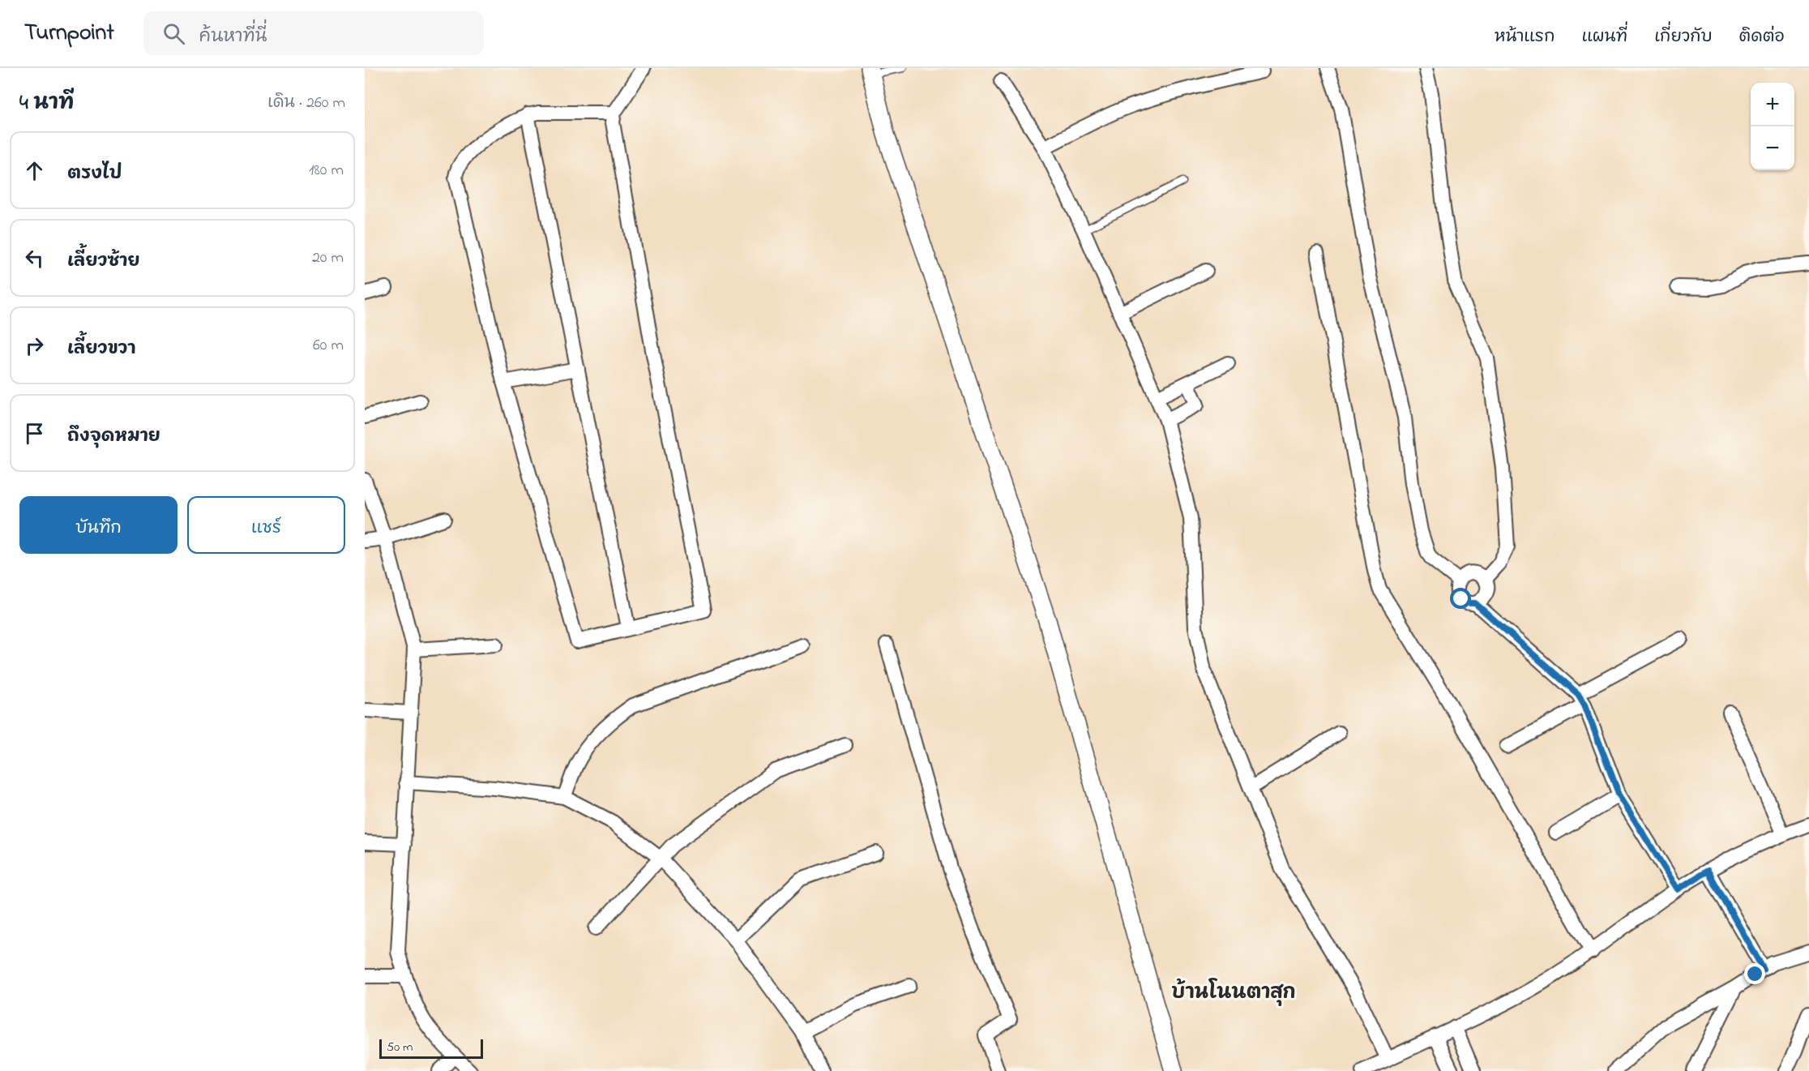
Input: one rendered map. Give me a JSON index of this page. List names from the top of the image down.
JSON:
{
  "districts": ["บ้านโนนตาสุก"],
  "scale_bar": "50 m",
  "page": {
    "header": "Turnpoint",
    "search": "ค้นหาที่นี่",
    "nav": [
      "หน้าแรก",
      "แผนที่",
      "เกี่ยวกับ",
      "ติดต่อ"
    ],
    "heading": ["4 นาที", "เดิน · 260 m"],
    "map_buttons": ["+", "−"],
    "list": [
      ["ตรงไป", "180 m"],
      ["เลี้ยวซ้าย", "20 m"],
      ["เลี้ยวขวา", "60 m"],
      "ถึงจุดหมาย"
    ],
    "buttons": ["บันทึก", "แชร์"],
    "scale": "50 m"
  }
}
